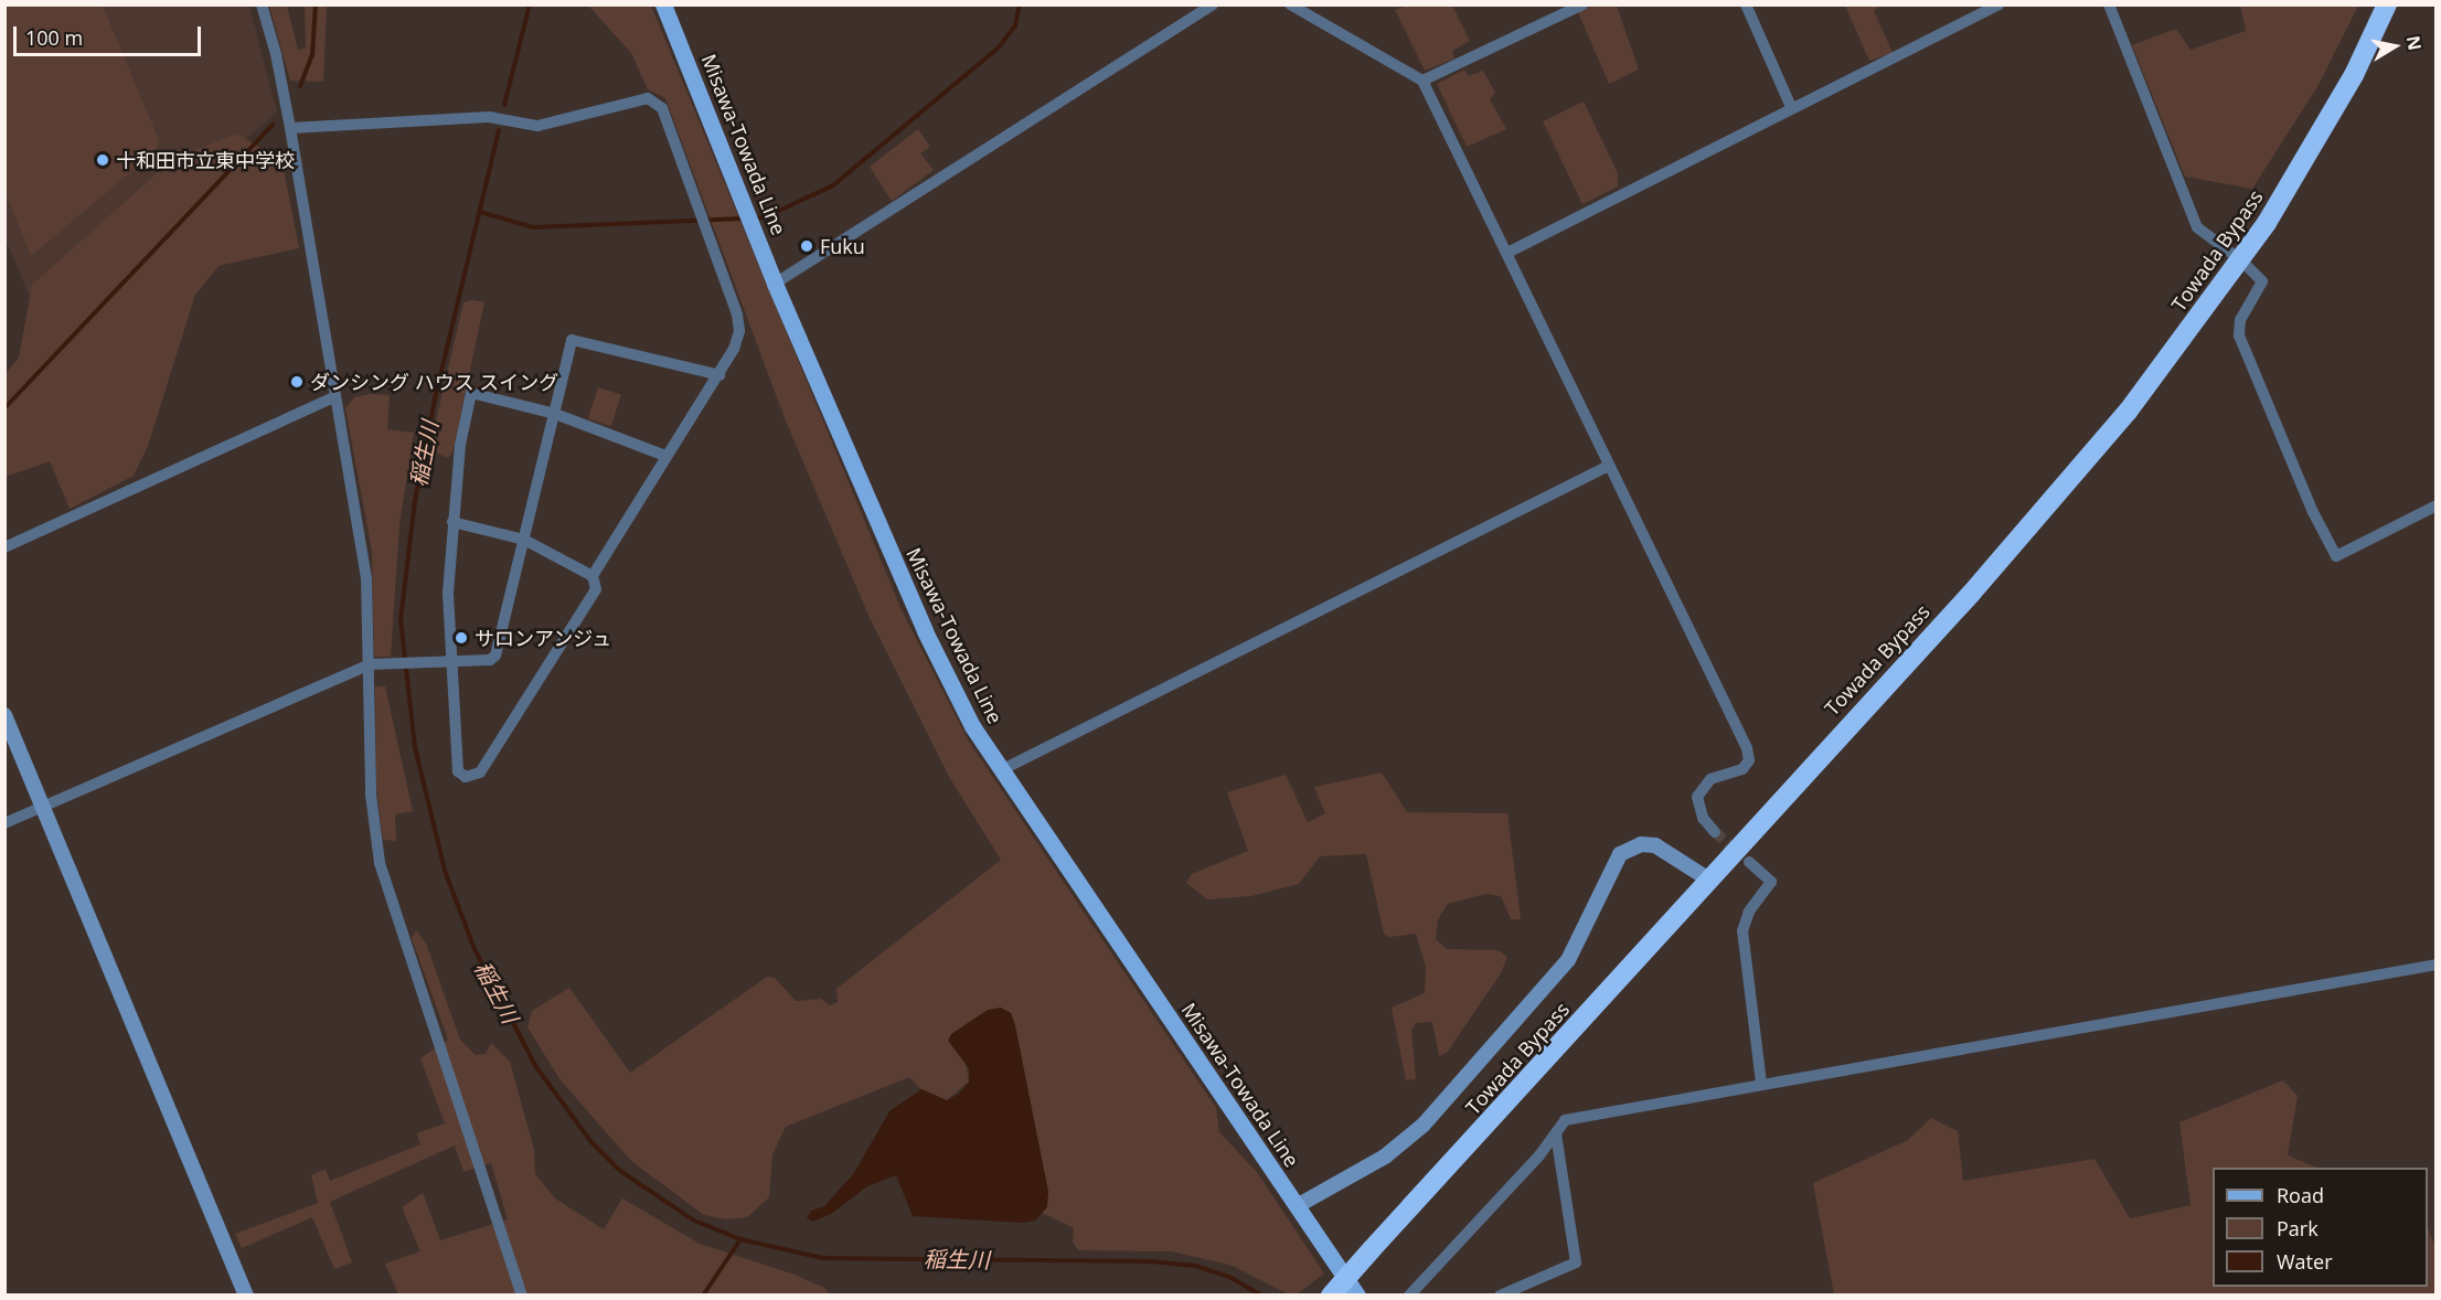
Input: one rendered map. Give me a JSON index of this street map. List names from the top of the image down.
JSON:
{
  "streets": {
    "highway": ["Towada Bypass"],
    "main road": ["Misawa-Towada Line"]
  },
  "water": ["稲生川"],
  "places": [
    "十和田市立東中学校",
    "Fuku",
    "ダンシング ハウス スイング",
    "サロンアンジュ"
  ],
  "legend": ["Road", "Park", "Water"],
  "scale_bar": "100 m",
  "north": "right"
}
